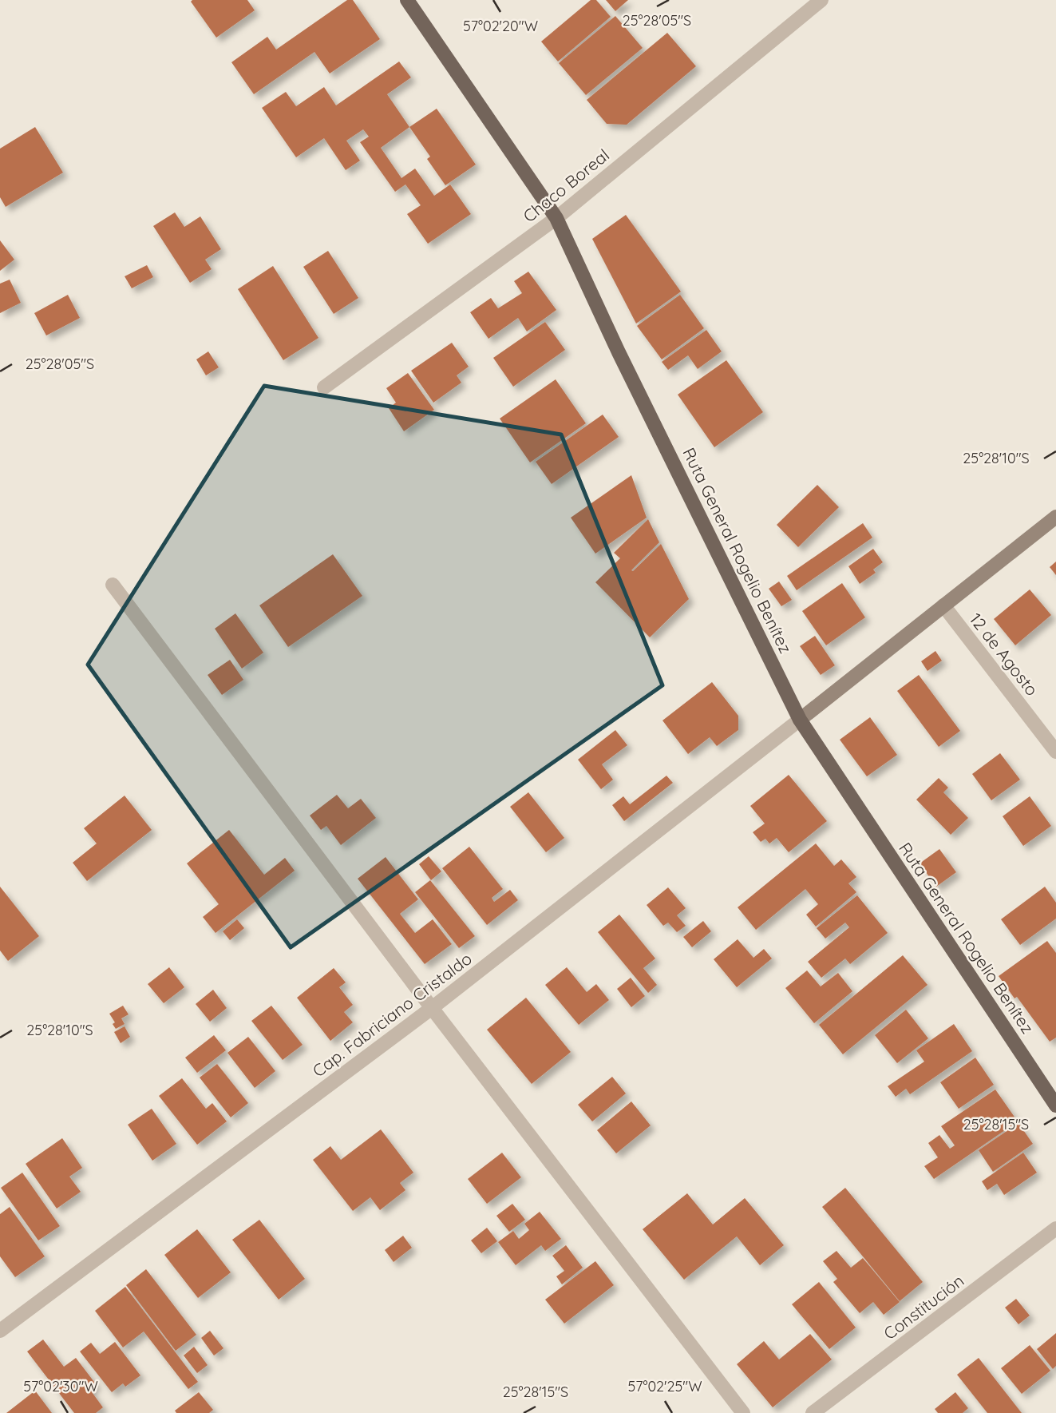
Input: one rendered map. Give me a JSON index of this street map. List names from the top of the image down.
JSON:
{
  "streets": {
    "main road": ["Ruta General Rogelio Benítez"],
    "street": [
      "Chaco Boreal",
      "12 de Agosto",
      "Cap. Fabriciano Cristaldo",
      "Constitución"
    ]
  },
  "crossings": [
    ["Chaco Boreal", "Ruta General Rogelio Benítez"],
    ["Ruta General Rogelio Benítez", "Cap. Fabriciano Cristaldo"]
  ],
  "coordinates": [
    "25°28'05\"S",
    "57°02'20\"W",
    "25°28'10\"S",
    "25°28'15\"S",
    "57°02'30\"W",
    "57°02'25\"W"
  ]
}
